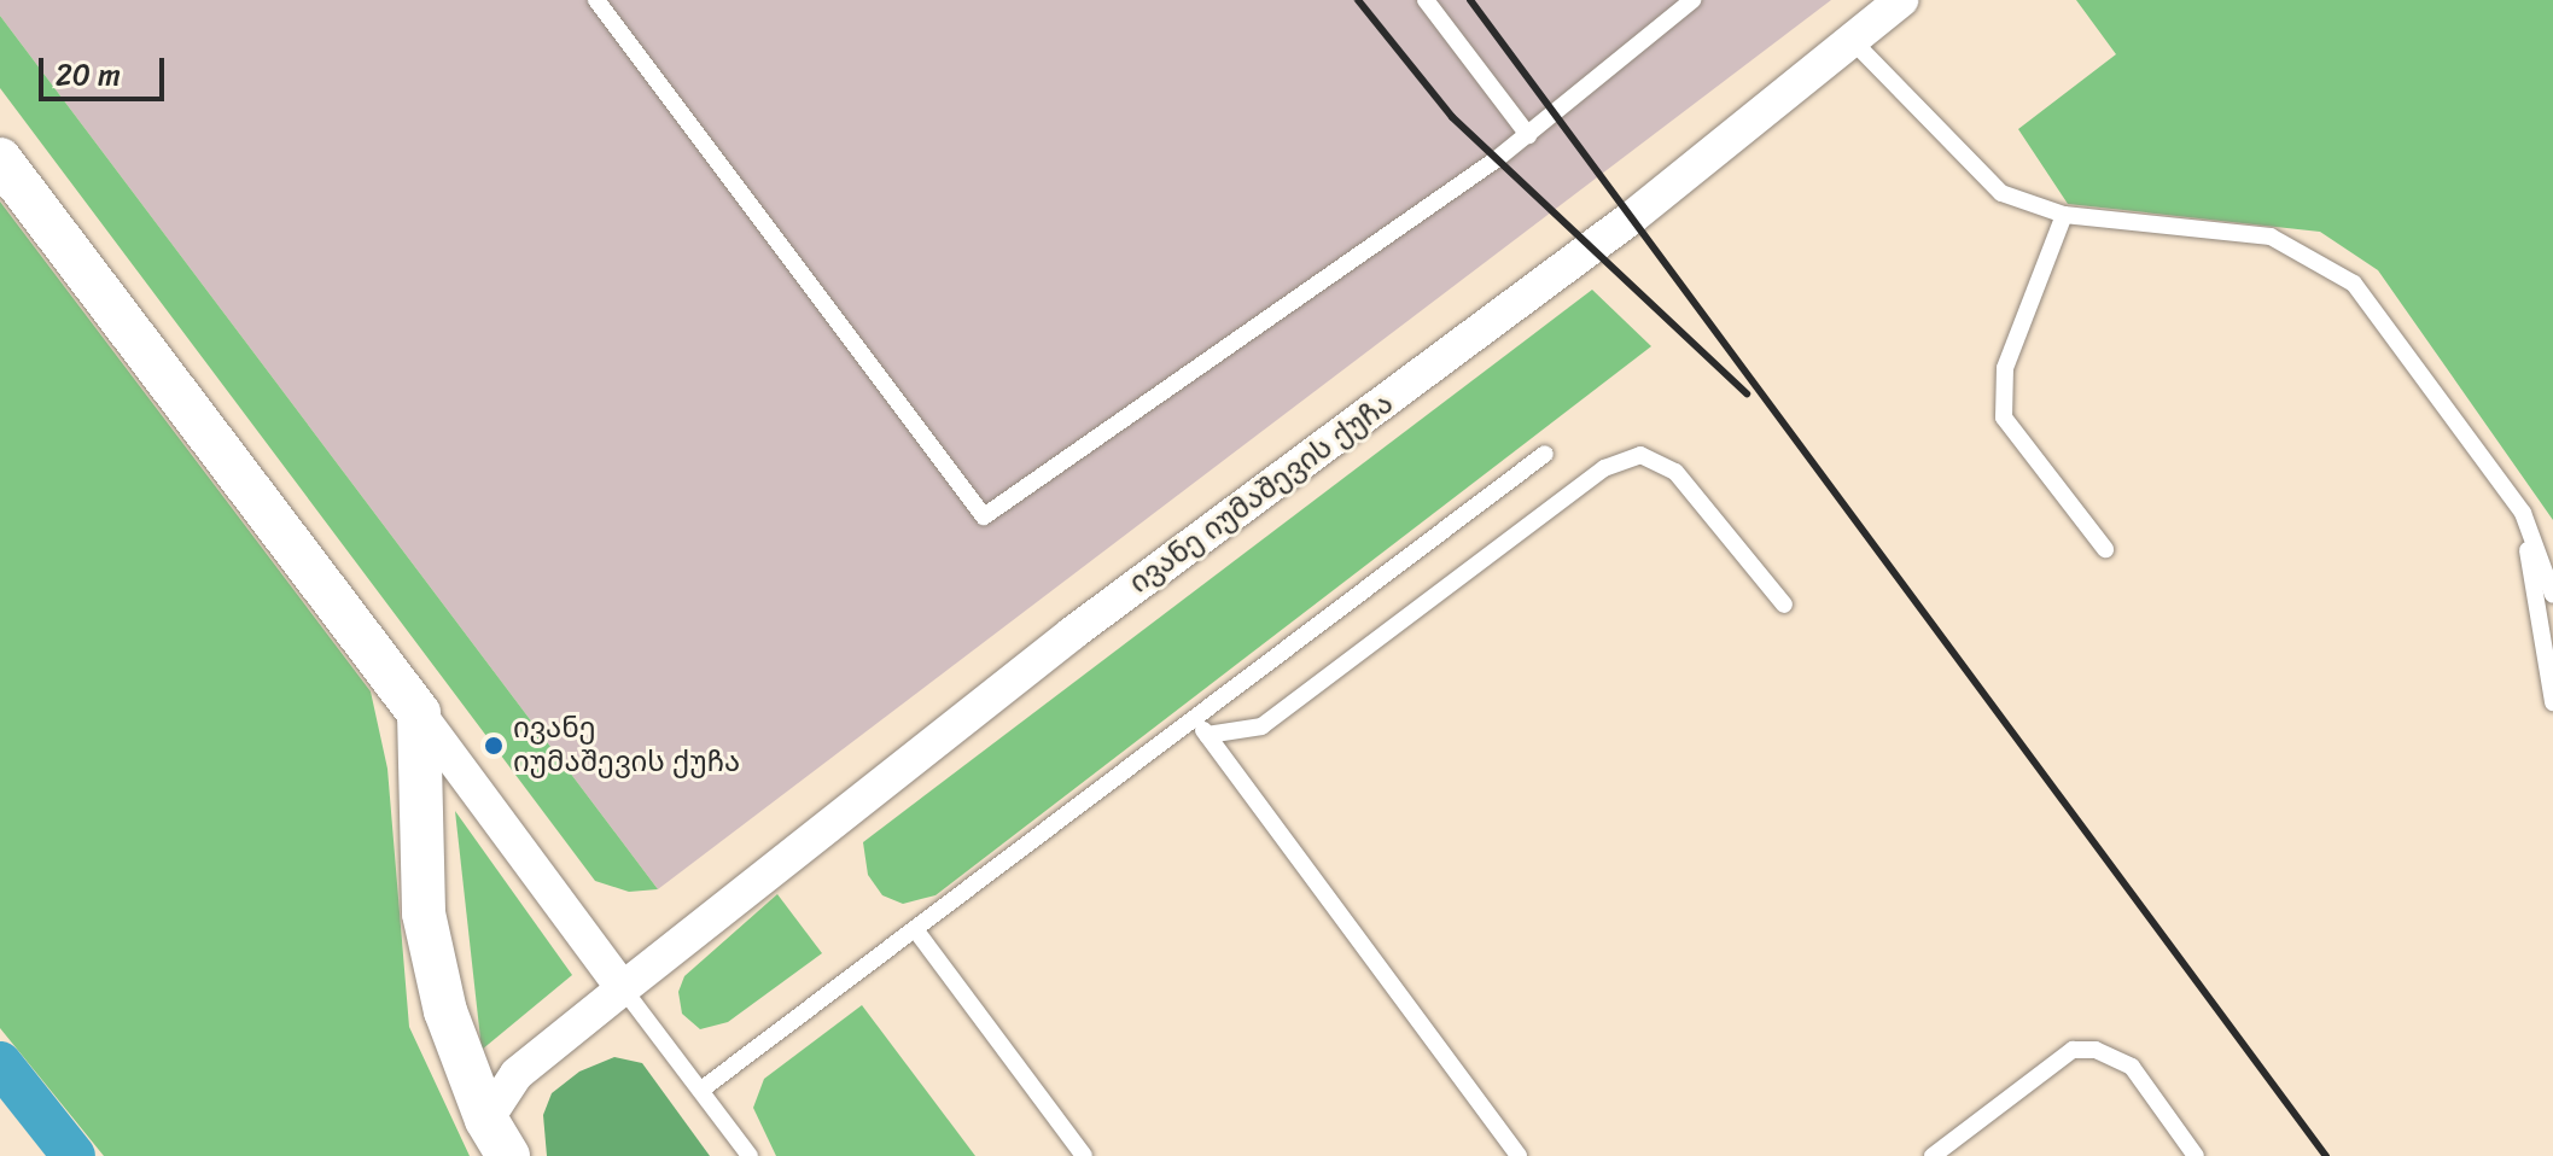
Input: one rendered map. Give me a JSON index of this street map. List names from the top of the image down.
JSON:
{
  "streets": {
    "street": ["ივანე იუმაშევის ქუჩა"]
  },
  "places": ["ივანე იუმაშევის ქუჩა"],
  "scale_bar": "20 m"
}
